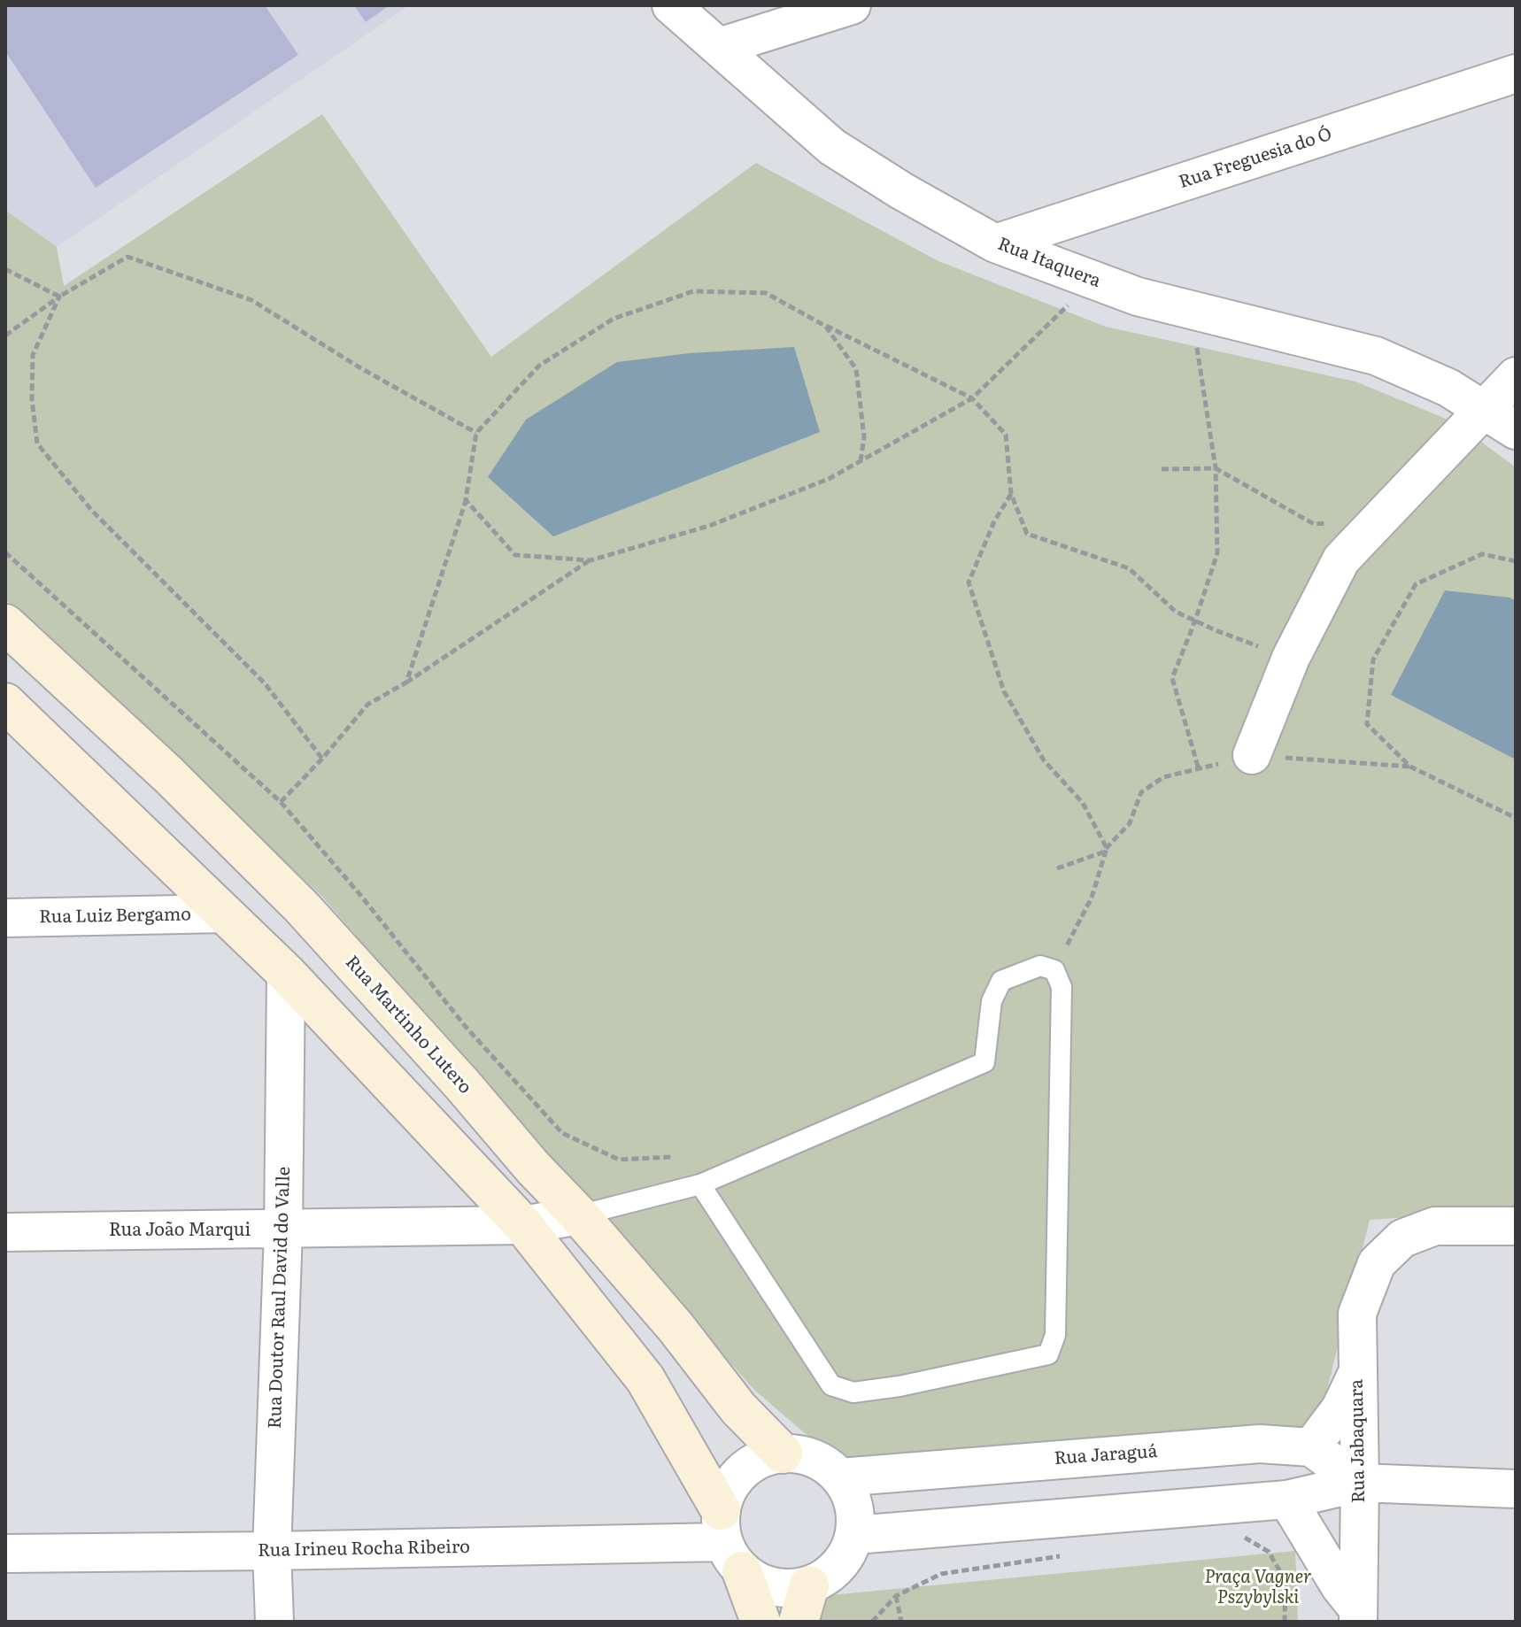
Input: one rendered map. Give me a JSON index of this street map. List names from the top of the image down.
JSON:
{
  "streets": {
    "main road": ["Rua Martinho Lutero"],
    "street": [
      "Rua Freguesia do Ó",
      "Rua Itaquera",
      "Rua Luiz Bergamo",
      "Rua João Marqui",
      "Rua Doutor Raul David do Valle",
      "Rua Jabaquara",
      "Rua Jaraguá",
      "Rua Irineu Rocha Ribeiro"
    ]
  },
  "crossings": [
    ["Rua Freguesia do Ó", "Rua Itaquera"],
    ["Rua Martinho Lutero", "Rua João Marqui"],
    ["Rua Martinho Lutero", "Rua Jaraguá"],
    ["Rua Martinho Lutero", "Rua Irineu Rocha Ribeiro"],
    ["Rua João Marqui", "Rua Doutor Raul David do Valle"],
    ["Rua Doutor Raul David do Valle", "Rua Irineu Rocha Ribeiro"],
    ["Rua Jaraguá", "Rua Irineu Rocha Ribeiro"]
  ],
  "parks": ["Praça Vagner Pszybylski"]
}
